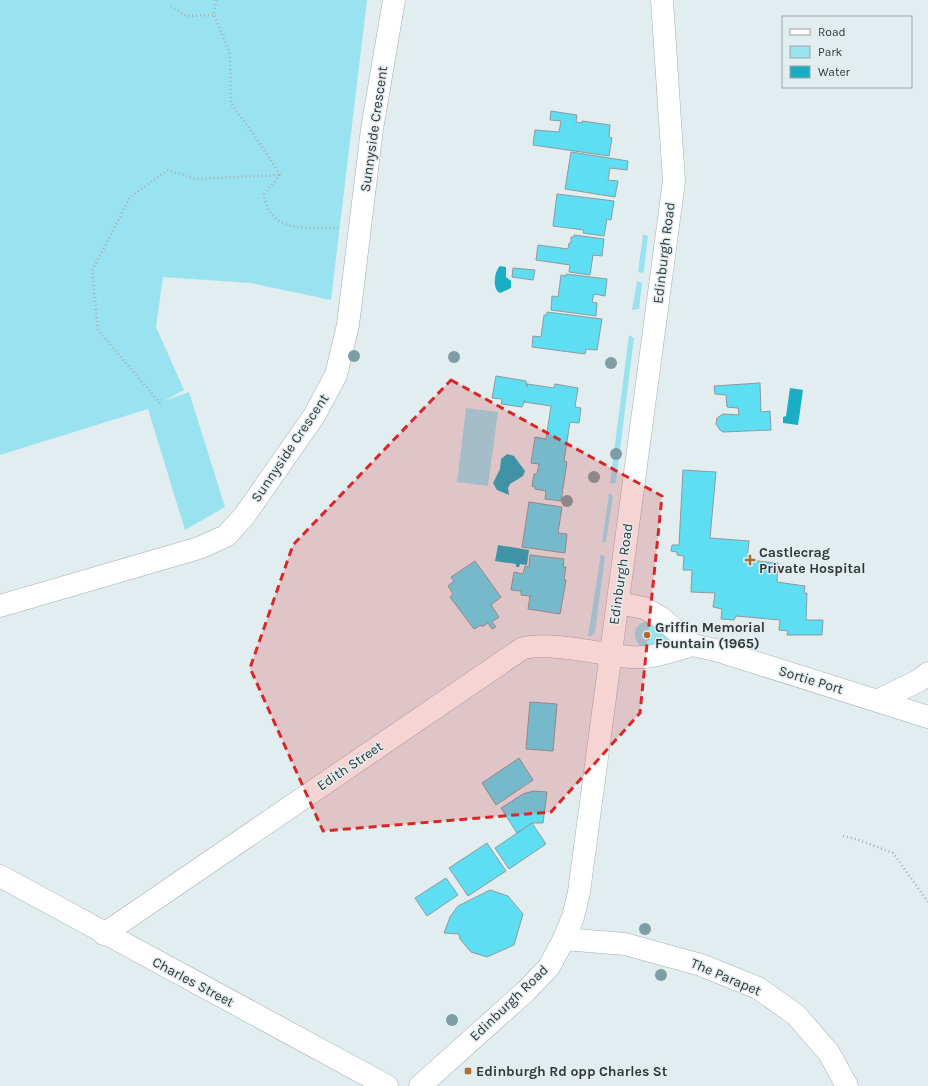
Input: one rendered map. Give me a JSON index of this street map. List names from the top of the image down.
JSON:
{
  "streets": {
    "street": [
      "Sunnyside Crescent",
      "Edinburgh Road",
      "Sortie Port",
      "Edith Street",
      "The Parapet",
      "Charles Street"
    ]
  },
  "crossings": [
    ["Edinburgh Road", "Sortie Port"],
    ["Edinburgh Road", "Edith Street"],
    ["Edinburgh Road", "The Parapet"],
    ["Sortie Port", "Edith Street"],
    ["Edith Street", "Charles Street"]
  ],
  "places": {
    "health": ["Castlecrag Private Hospital"],
    "other": ["Griffin Memorial Fountain (1965)"],
    "transit": ["Edinburgh Rd opp Charles St"]
  },
  "legend": ["Road", "Park", "Water"]
}
